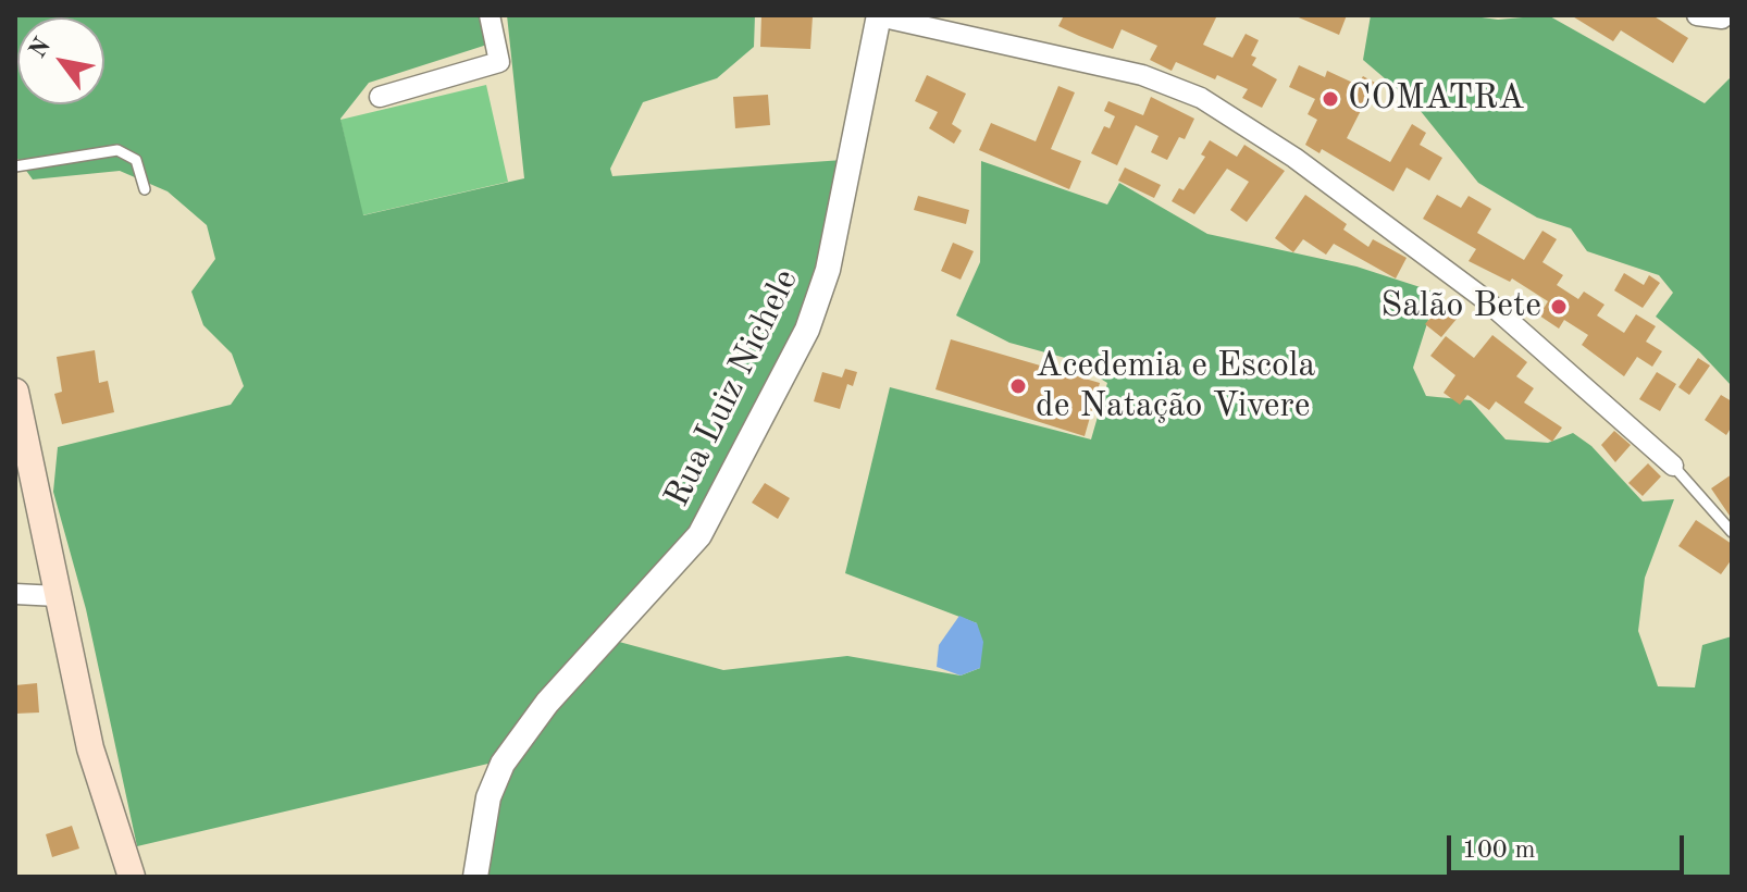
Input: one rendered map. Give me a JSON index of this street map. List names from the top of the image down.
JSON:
{
  "streets": {
    "street": ["Rua Luiz Nichele"]
  },
  "places": ["COMATRA", "Salão Bete", "Acedemia e Escola de Natação Vivere"],
  "scale_bar": "100 m",
  "north": "top left"
}
